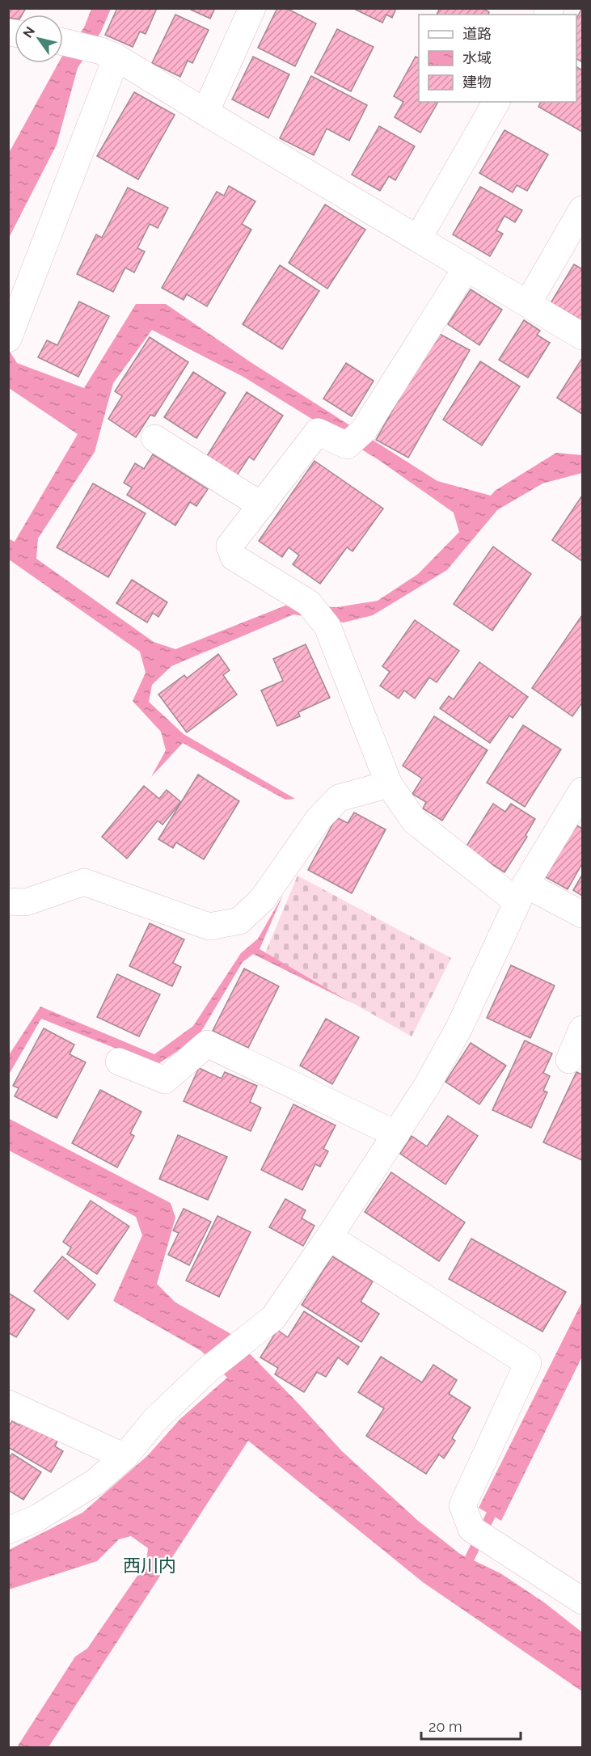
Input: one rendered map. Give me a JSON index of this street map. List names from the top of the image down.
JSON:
{
  "districts": ["西川内"],
  "legend": ["道路", "水域", "建物"],
  "scale_bar": "20 m",
  "north": "top left"
}
